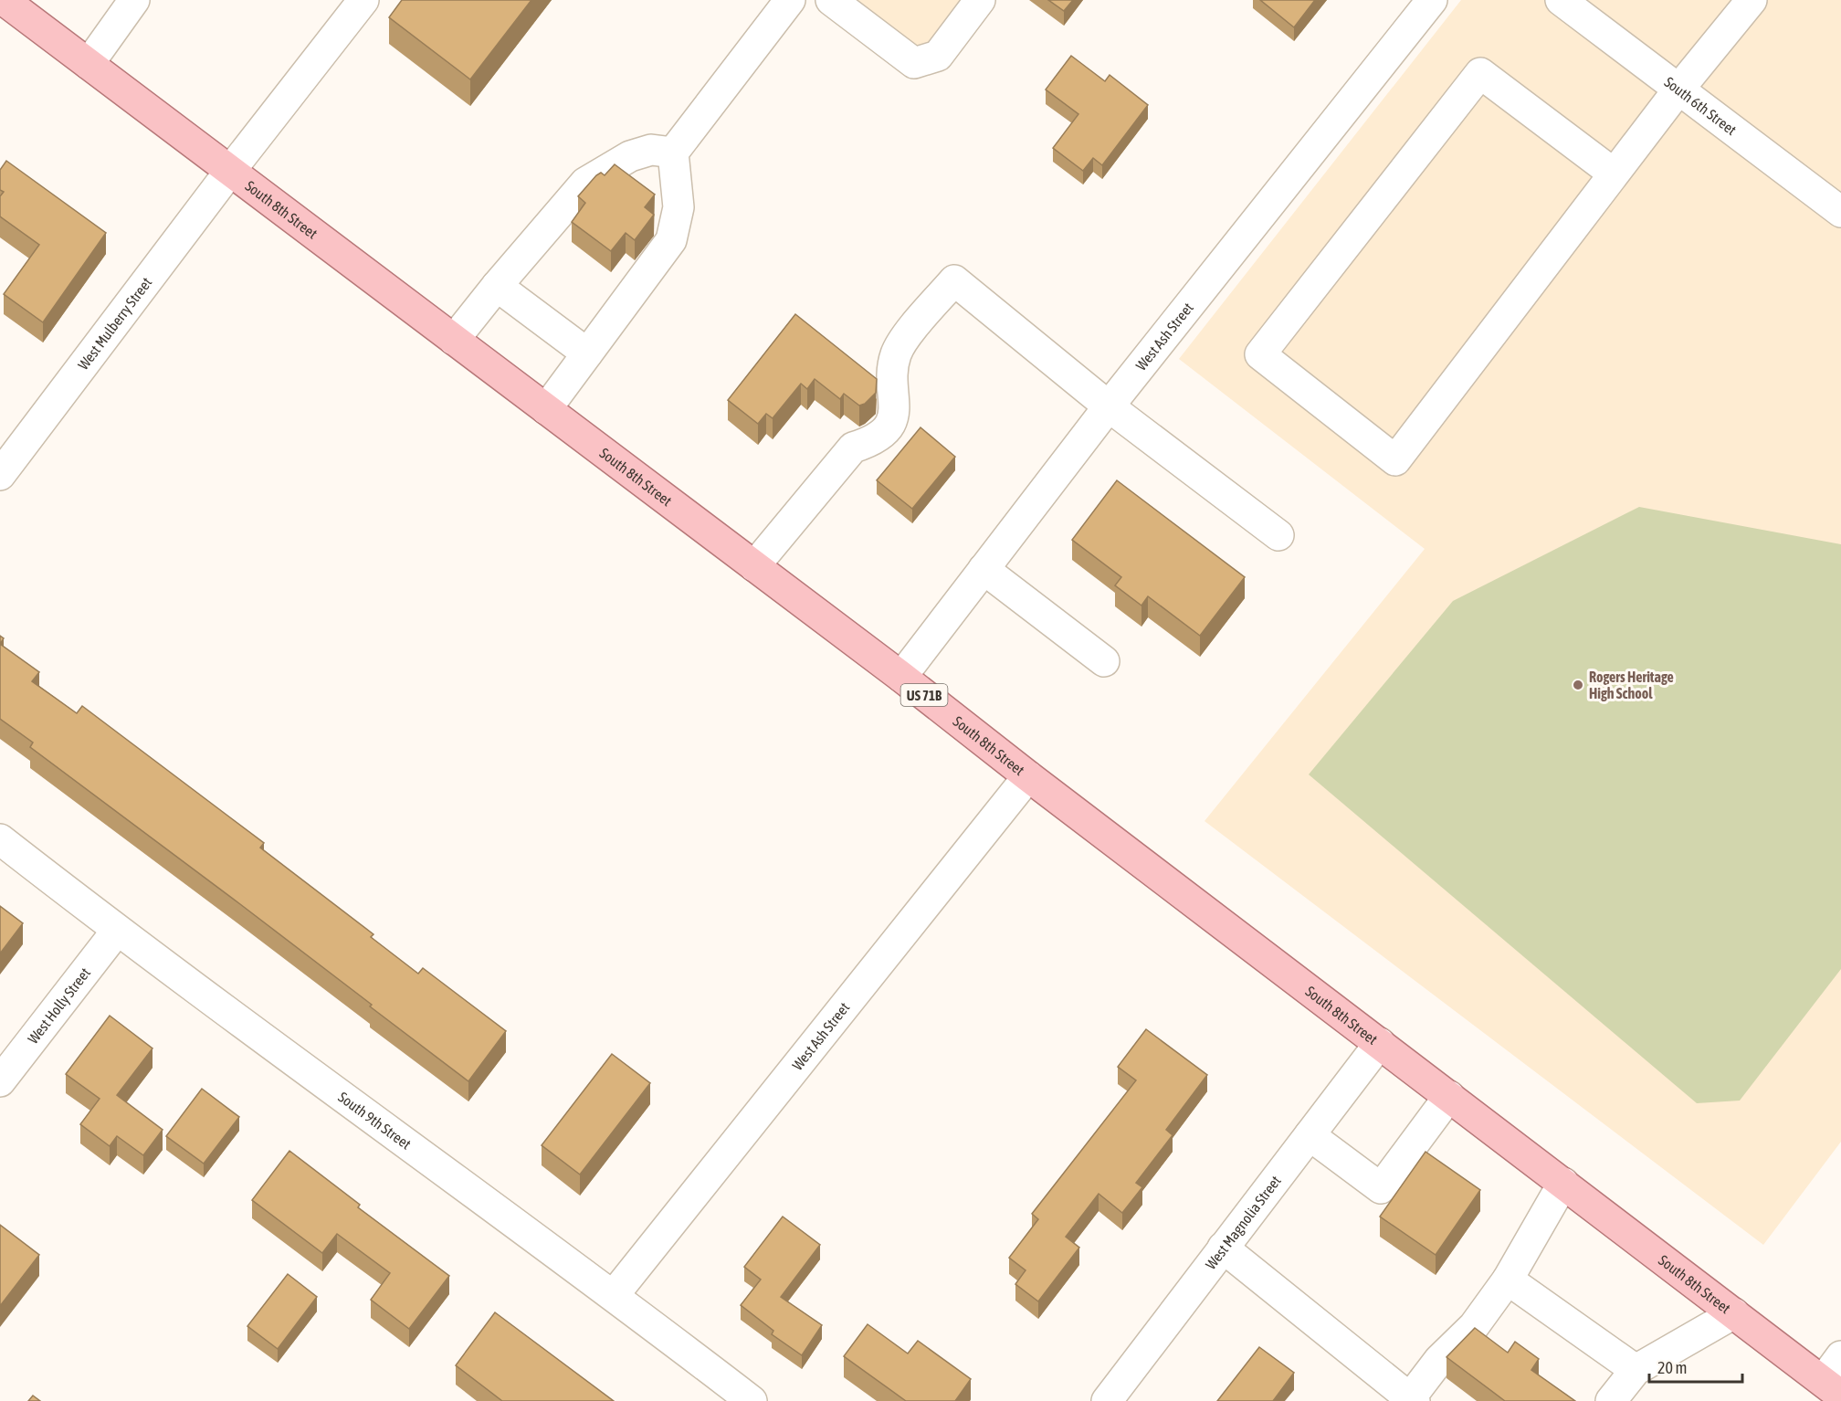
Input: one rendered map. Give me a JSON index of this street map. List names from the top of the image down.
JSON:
{
  "streets": {
    "main road": ["South 8th Street", "US 71B"],
    "street": [
      "South 6th Street",
      "West Mulberry Street",
      "West Ash Street",
      "West Holly Street",
      "South 9th Street",
      "West Magnolia Street"
    ]
  },
  "crossings": [
    ["South 8th Street", "West Mulberry Street"],
    ["South 8th Street", "West Ash Street"],
    ["South 8th Street", "West Magnolia Street"],
    ["West Ash Street", "South 9th Street"],
    ["West Holly Street", "South 9th Street"]
  ],
  "places": ["Rogers Heritage High School"],
  "scale_bar": "20 m"
}
